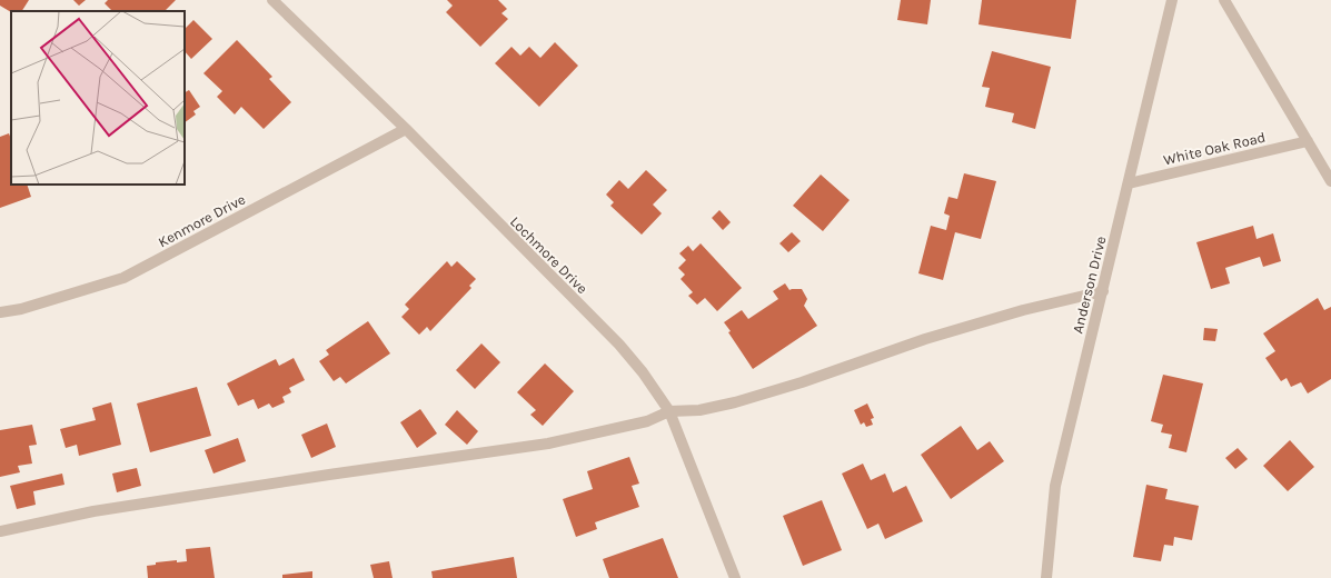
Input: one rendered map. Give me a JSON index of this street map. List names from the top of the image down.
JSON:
{
  "streets": {
    "street": [
      "White Oak Road",
      "Kenmore Drive",
      "Lochmore Drive",
      "Anderson Drive"
    ]
  },
  "crossings": [
    ["White Oak Road", "Anderson Drive"],
    ["Kenmore Drive", "Lochmore Drive"]
  ]
}
